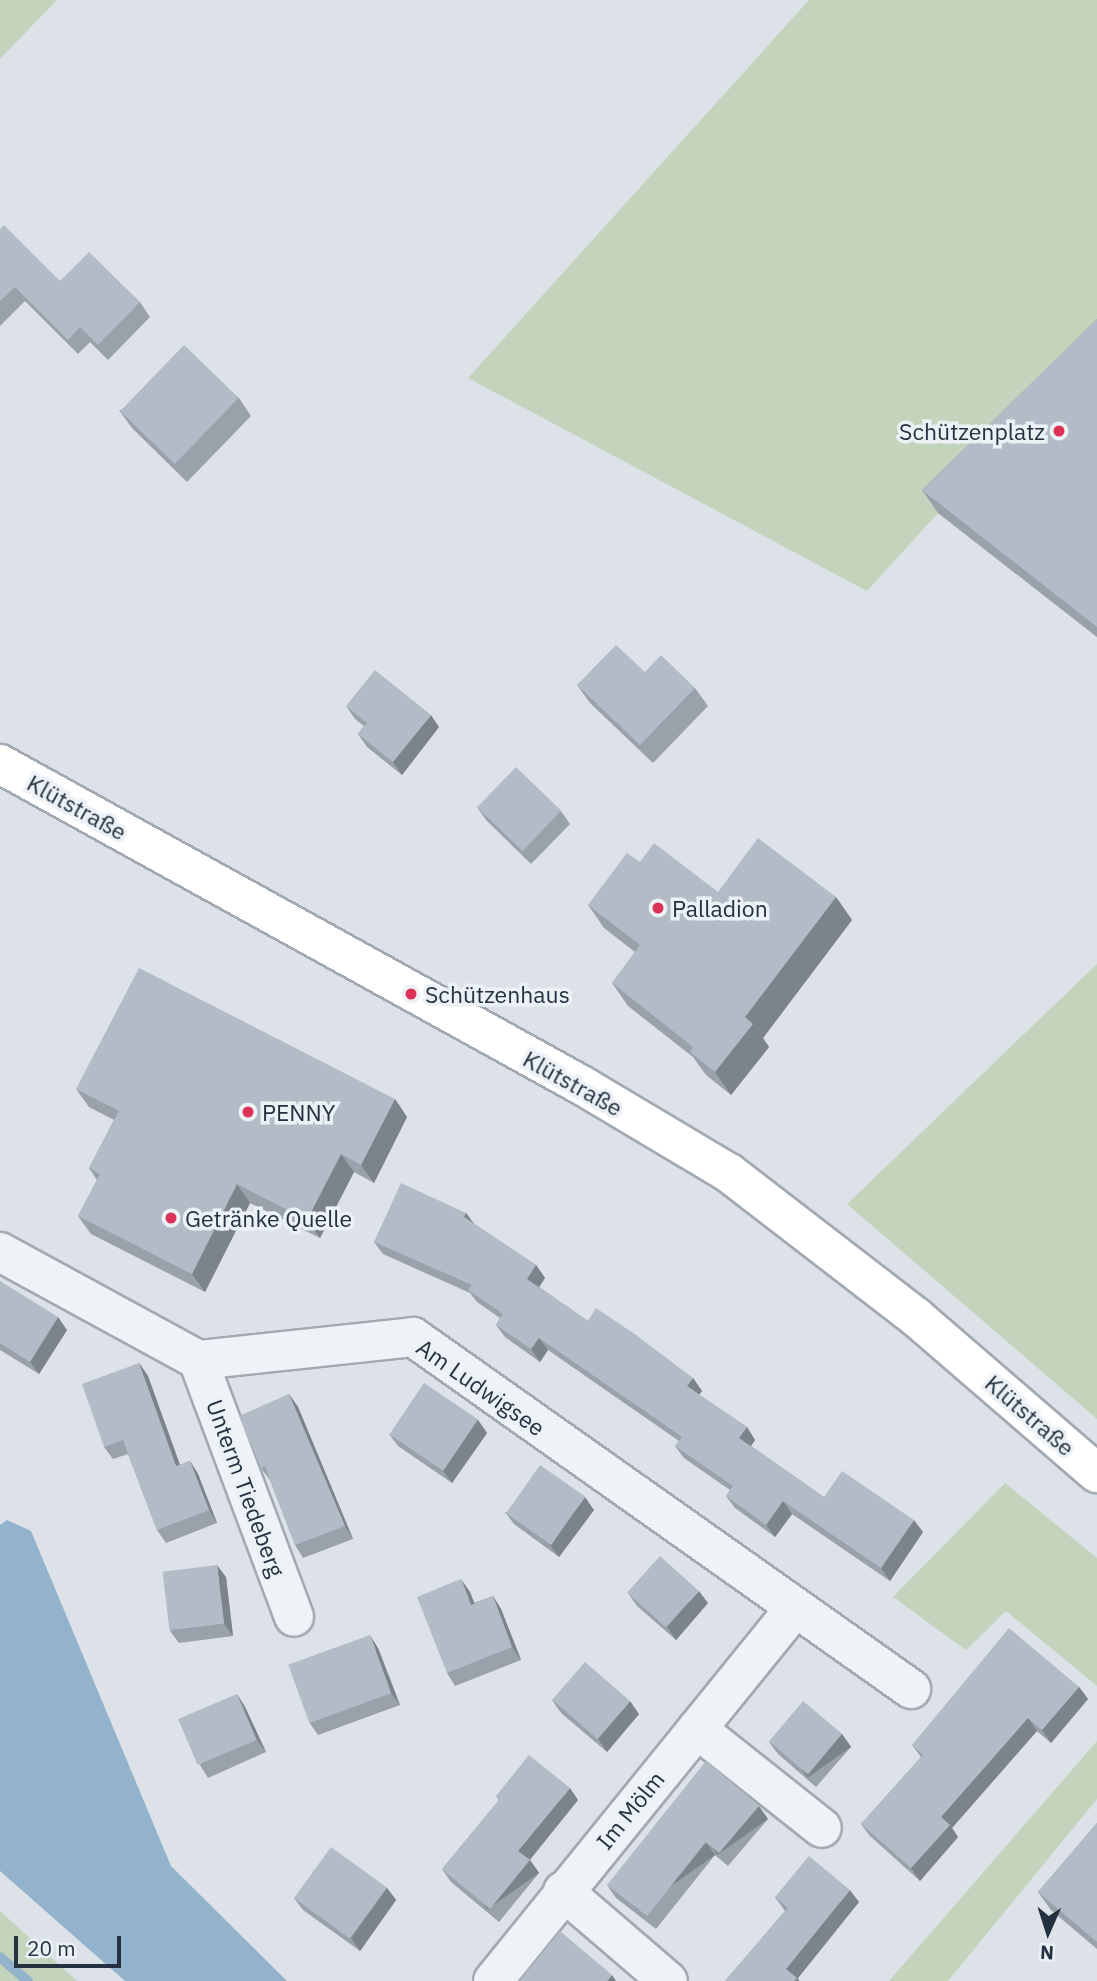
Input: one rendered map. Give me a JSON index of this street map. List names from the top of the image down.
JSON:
{
  "streets": {
    "main road": ["Klütstraße"],
    "street": ["Am Ludwigsee", "Unterm Tiedeberg", "Im Mölm"]
  },
  "crossings": [
    ["Am Ludwigsee", "Unterm Tiedeberg"],
    ["Am Ludwigsee", "Im Mölm"]
  ],
  "places": [
    "Schützenplatz",
    "Palladion",
    "Schützenhaus",
    "PENNY",
    "Getränke Quelle"
  ],
  "scale_bar": "20 m",
  "north": "bottom"
}
